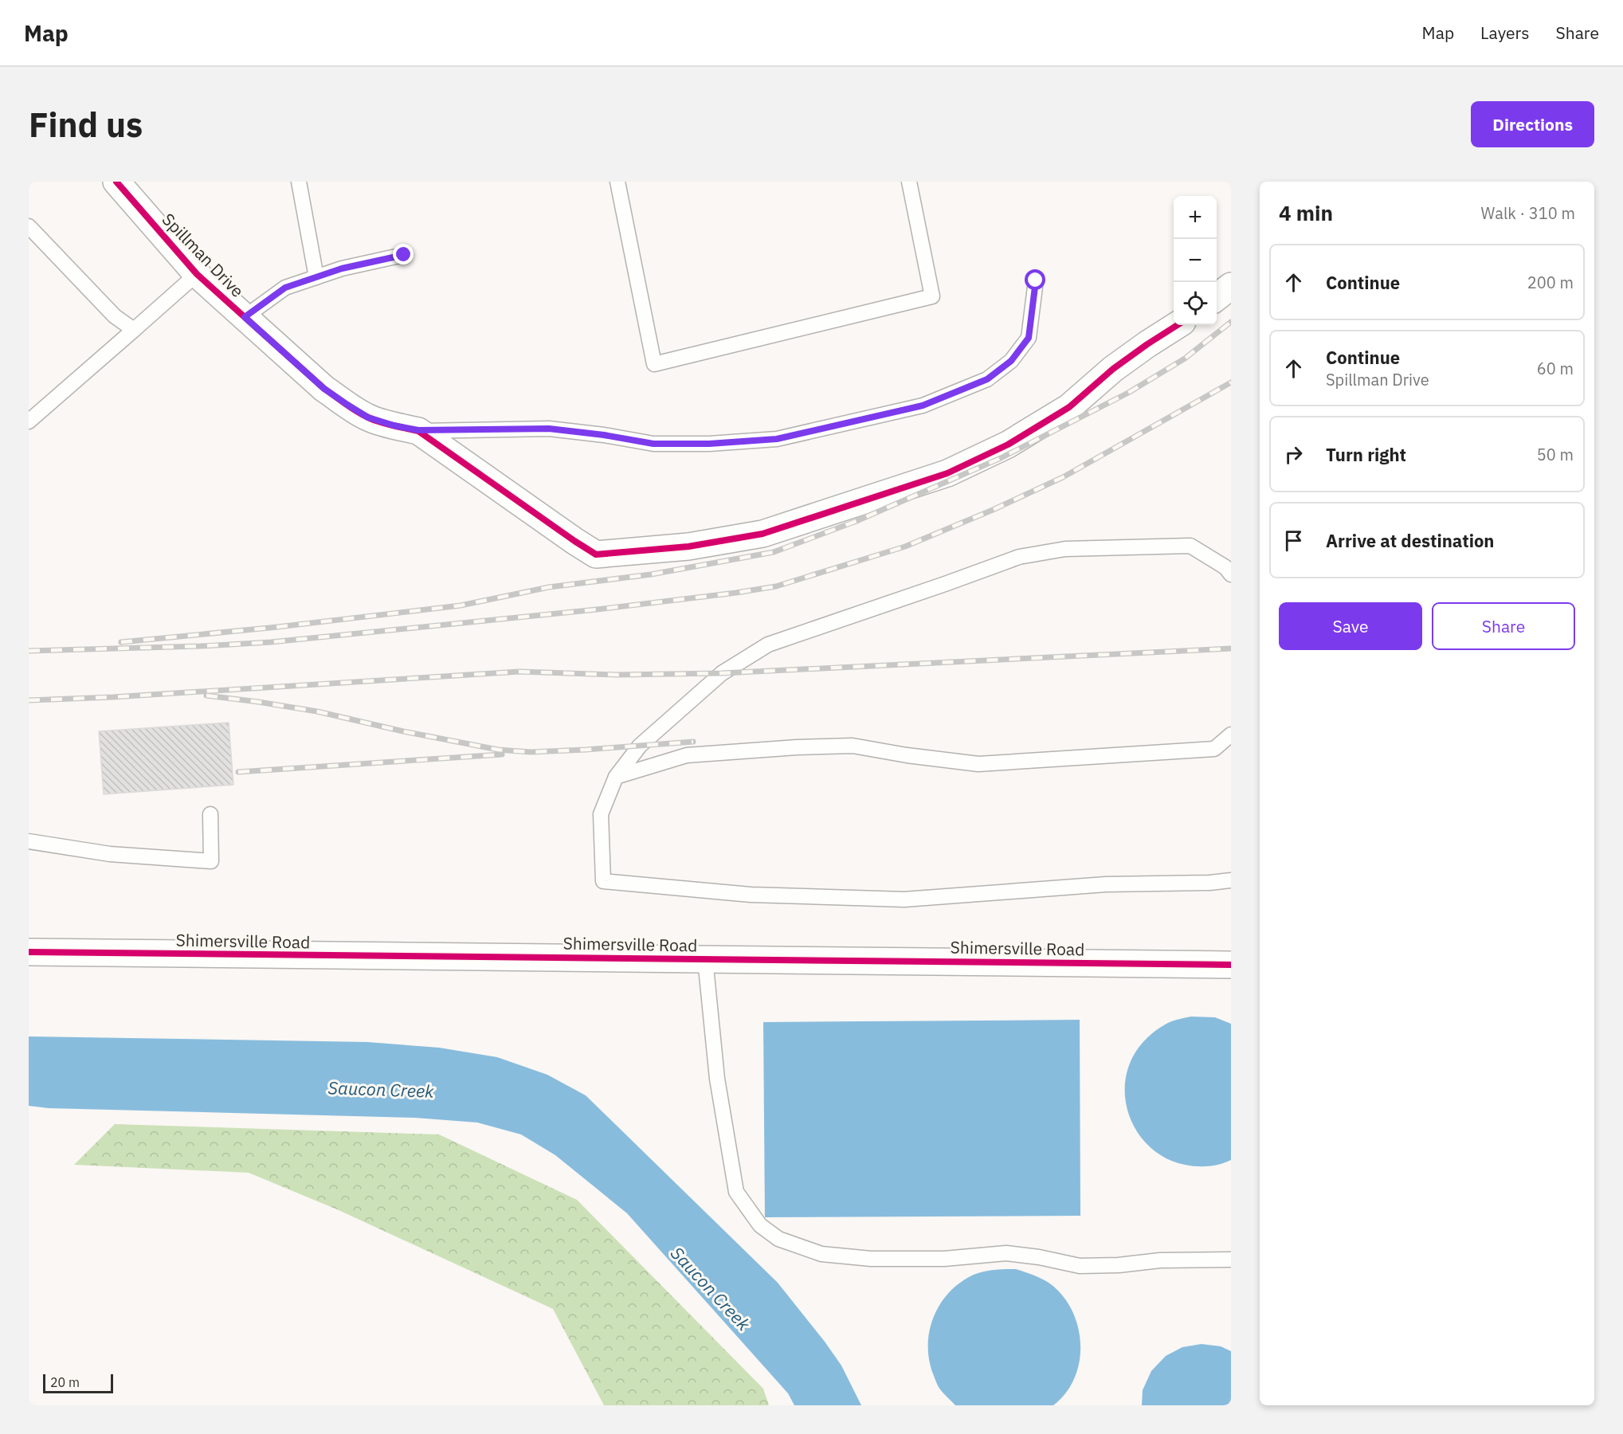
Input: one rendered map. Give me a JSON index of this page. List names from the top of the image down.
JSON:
{
  "streets": {
    "street": ["Spillman Drive", "Shimersville Road"]
  },
  "water": ["Saucon Creek"],
  "scale_bar": "20 m",
  "page": {
    "header": "Map",
    "nav": ["Map", "Layers", "Share"],
    "buttons": [
      "Directions",
      ["Save", "Share"]
    ],
    "title": "Find us",
    "heading": ["4 min", "Walk · 310 m"],
    "map_buttons": ["+", "−"],
    "list": [
      ["Continue", "200 m"],
      ["Continue", "Spillman Drive", "60 m"],
      ["Turn right", "50 m"],
      "Arrive at destination"
    ],
    "scale": "20 m"
  }
}
